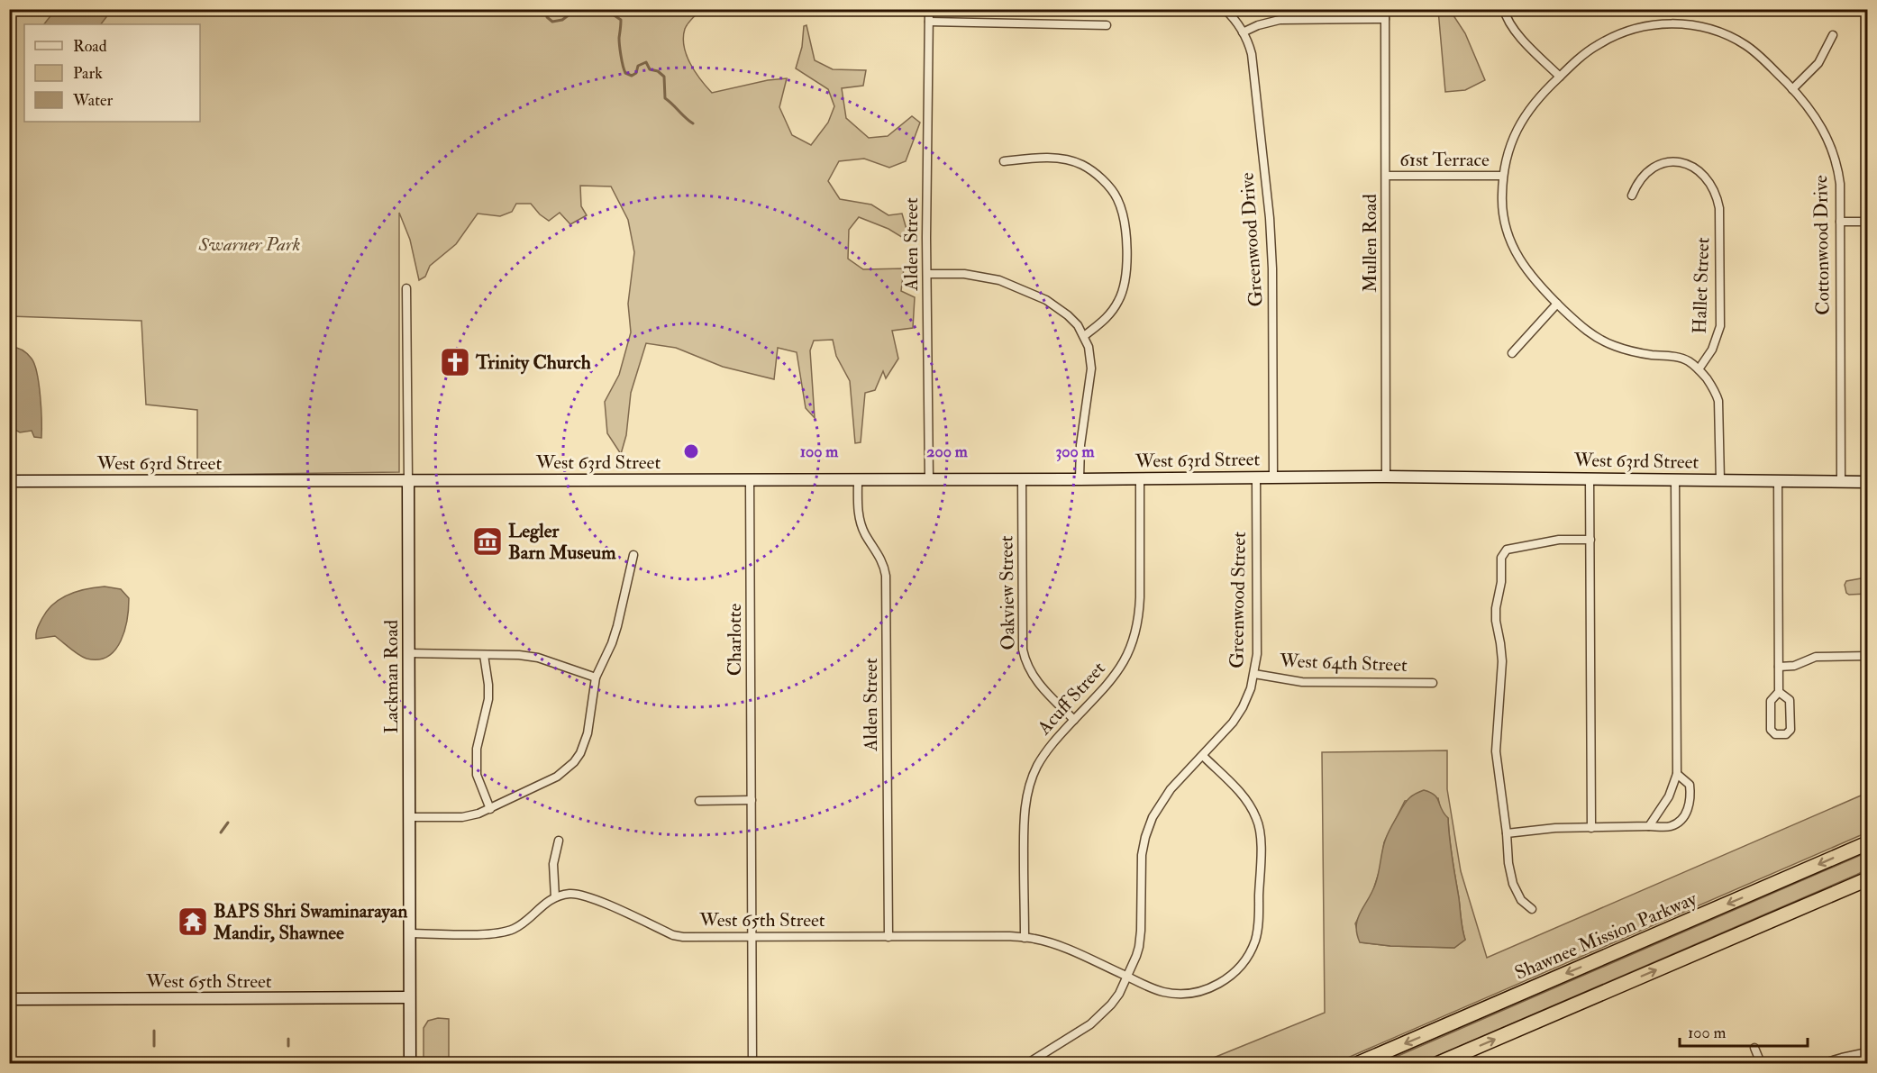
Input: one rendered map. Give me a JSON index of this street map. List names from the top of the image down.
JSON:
{
  "streets": {
    "highway": ["Shawnee Mission Parkway"],
    "street": [
      "61st Terrace",
      "Greenwood Drive",
      "Mullen Road",
      "Alden Street",
      "Cottonwood Drive",
      "Hallet Street",
      "West 63rd Street",
      "Oakview Street",
      "Greenwood Street",
      "Charlotte",
      "West 64th Street",
      "Lackman Road",
      "Acuff Street",
      "West 65th Street"
    ]
  },
  "crossings": [
    ["61st Terrace", "Mullen Road"],
    ["61st Terrace", "Cottonwood Drive"],
    ["Greenwood Drive", "West 63rd Street"],
    ["Mullen Road", "West 63rd Street"],
    ["Alden Street", "West 63rd Street"],
    ["Alden Street", "West 65th Street"],
    ["Cottonwood Drive", "Hallet Street"],
    ["Cottonwood Drive", "West 63rd Street"],
    ["West 63rd Street", "Oakview Street"],
    ["West 63rd Street", "Greenwood Street"],
    ["West 63rd Street", "Charlotte"],
    ["West 63rd Street", "Lackman Road"],
    ["West 63rd Street", "Acuff Street"],
    ["Oakview Street", "Acuff Street"],
    ["Greenwood Street", "West 64th Street"],
    ["Greenwood Street", "West 65th Street"],
    ["Charlotte", "West 65th Street"],
    ["Lackman Road", "West 65th Street"],
    ["Acuff Street", "West 65th Street"]
  ],
  "parks": ["Swarner Park"],
  "places": {
    "church": ["Trinity Church"],
    "museum": ["Legler Barn Museum"],
    "temple": ["BAPS Shri Swaminarayan Mandir, Shawnee"]
  },
  "legend": ["Road", "Park", "Water"],
  "scale_bar": "100 m",
  "rings": ["100 m", "200 m", "300 m"]
}
